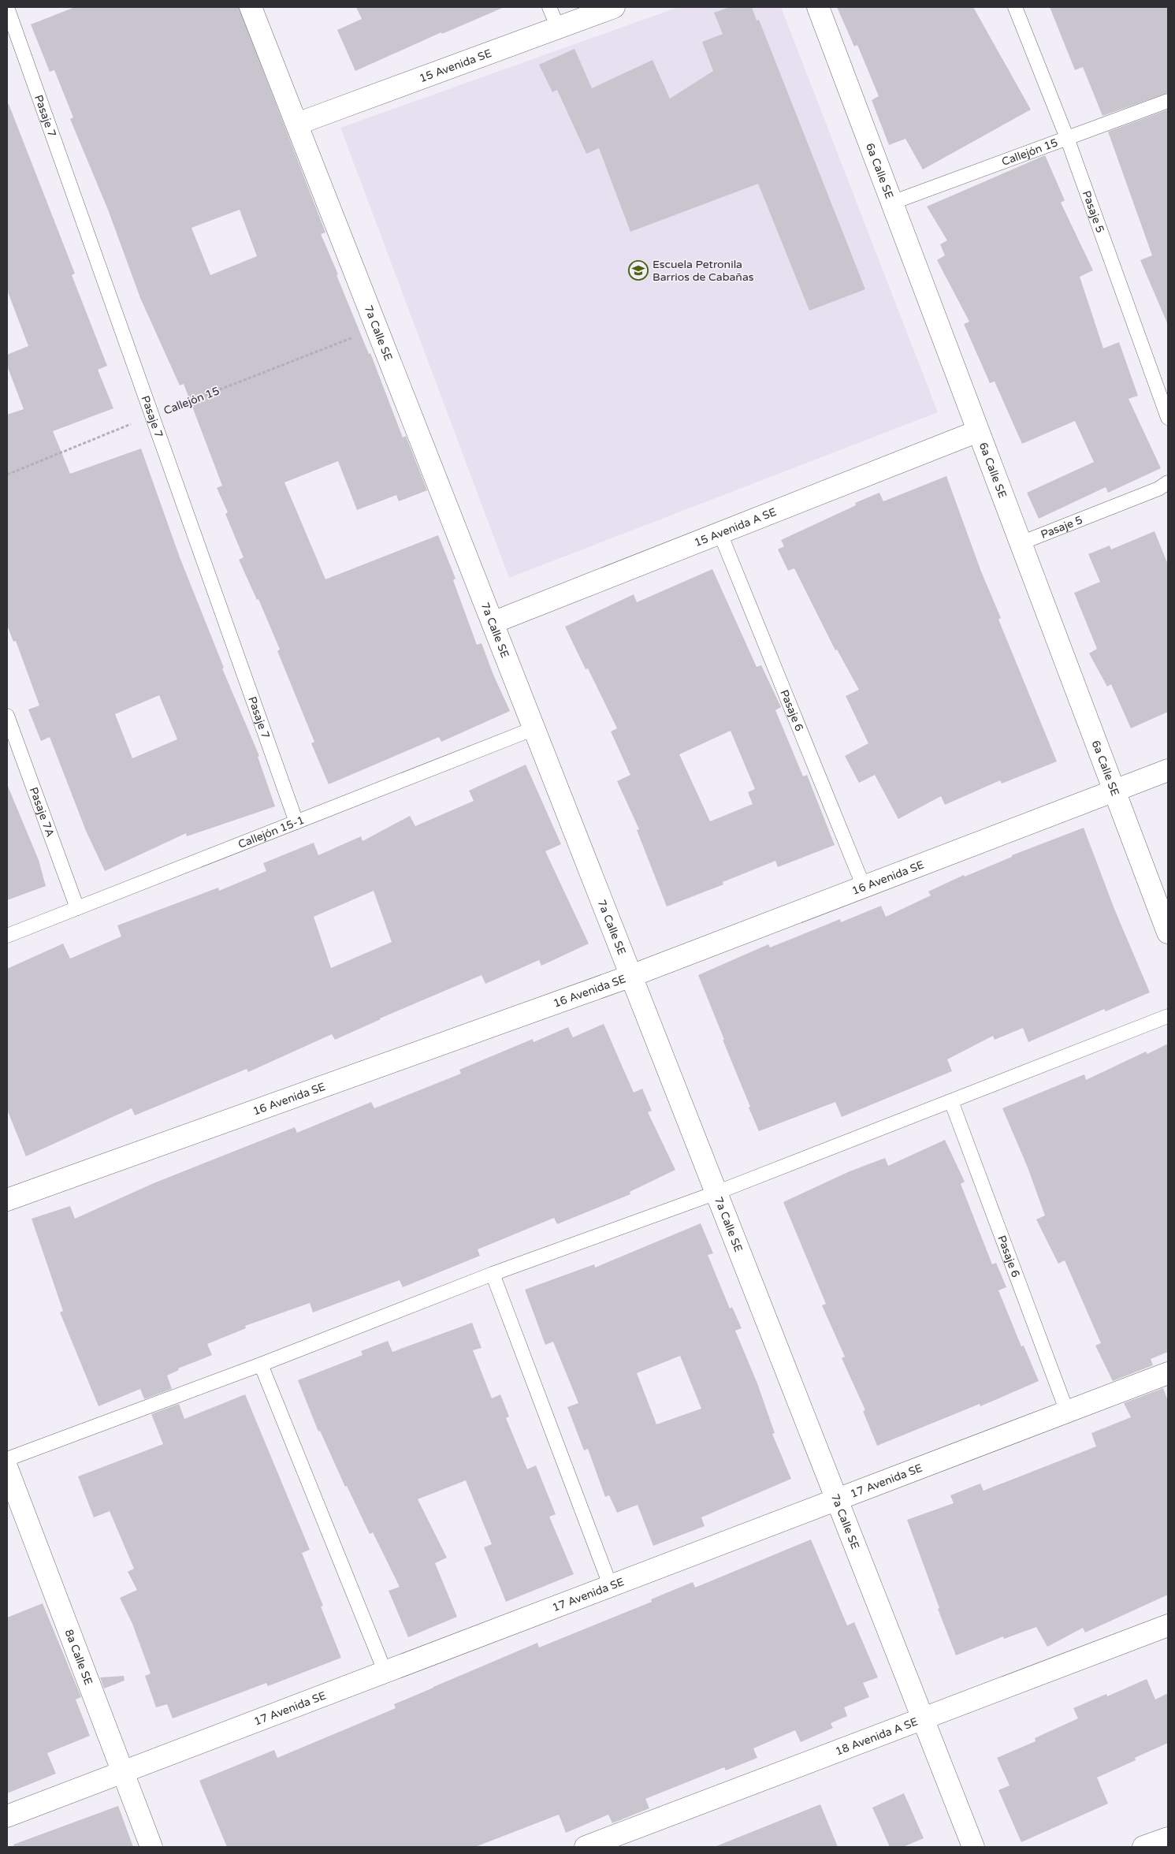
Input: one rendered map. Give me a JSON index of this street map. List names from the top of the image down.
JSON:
{
  "streets": {
    "street": [
      "15 Avenida SE",
      "6a Calle SE",
      "7a Calle SE",
      "15 Avenida A SE",
      "16 Avenida SE",
      "17 Avenida SE",
      "8a Calle SE",
      "18 Avenida A SE"
    ],
    "lane": [
      "Pasaje 7",
      "Callejón 15",
      "Pasaje 5",
      "Pasaje 6",
      "Pasaje 7A",
      "Callejón 15-1"
    ]
  },
  "crossings": [
    ["15 Avenida SE", "7a Calle SE"],
    ["Pasaje 7", "Callejón 15"],
    ["Pasaje 7", "Callejón 15-1"],
    ["Callejón 15", "6a Calle SE"],
    ["Callejón 15", "Pasaje 5"],
    ["Callejón 15", "7a Calle SE"],
    ["6a Calle SE", "Pasaje 5"],
    ["6a Calle SE", "15 Avenida A SE"],
    ["6a Calle SE", "16 Avenida SE"],
    ["7a Calle SE", "15 Avenida A SE"],
    ["7a Calle SE", "Callejón 15-1"],
    ["7a Calle SE", "16 Avenida SE"],
    ["7a Calle SE", "17 Avenida SE"],
    ["7a Calle SE", "18 Avenida A SE"],
    ["15 Avenida A SE", "Pasaje 6"],
    ["Pasaje 6", "16 Avenida SE"],
    ["Pasaje 6", "17 Avenida SE"],
    ["Pasaje 7A", "Callejón 15-1"],
    ["17 Avenida SE", "8a Calle SE"]
  ],
  "places": {
    "school or university": ["Escuela Petronila Barrios de Cabañas"]
  }
}
